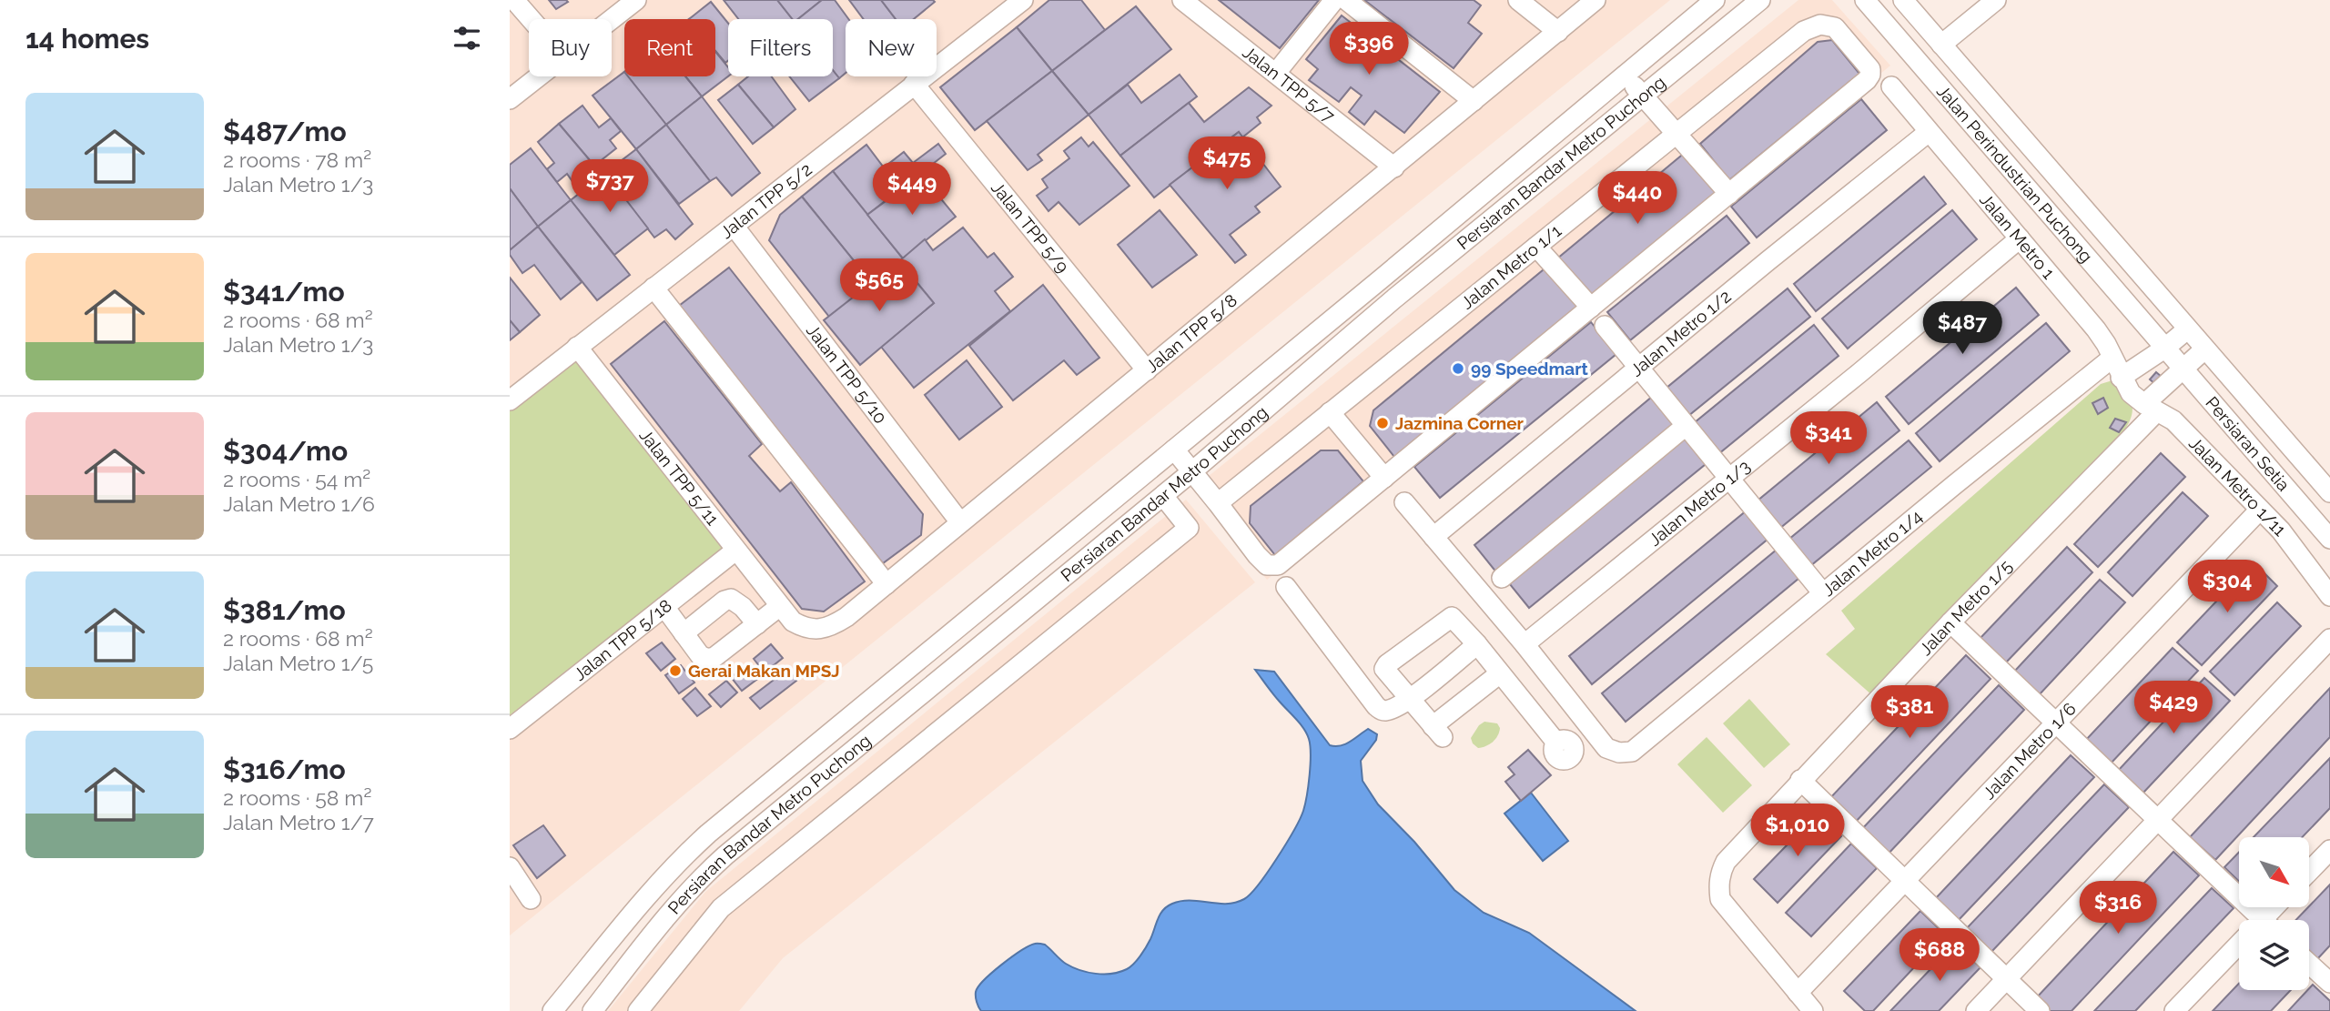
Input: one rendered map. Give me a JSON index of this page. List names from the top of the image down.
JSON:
{
  "streets": {
    "street": [
      "Jalan TPP 5/7",
      "Persiaran Bandar Metro Puchong",
      "Jalan Perindustrian Puchong",
      "Jalan TPP 5/2",
      "Jalan TPP 5/9",
      "Jalan Metro 1",
      "Jalan Metro 1/1",
      "Jalan Metro 1/2",
      "Jalan TPP 5/8",
      "Jalan TPP 5/10",
      "Persiaran Setia",
      "Jalan TPP 5/11",
      "Jalan Metro 1/11",
      "Jalan Metro 1/3",
      "Jalan Metro 1/4",
      "Jalan Metro 1/5",
      "Jalan TPP 5/18",
      "Jalan Metro 1/6"
    ]
  },
  "crossings": [
    ["Jalan TPP 5/7", "Jalan TPP 5/8"],
    ["Jalan Perindustrian Puchong", "Persiaran Setia"],
    ["Jalan TPP 5/2", "Jalan TPP 5/9"],
    ["Jalan TPP 5/2", "Jalan TPP 5/10"],
    ["Jalan TPP 5/2", "Jalan TPP 5/11"],
    ["Jalan TPP 5/9", "Jalan TPP 5/8"],
    ["Jalan Metro 1", "Jalan Metro 1/2"],
    ["Jalan Metro 1", "Jalan Metro 1/11"],
    ["Jalan Metro 1", "Jalan Metro 1/3"],
    ["Jalan Metro 1", "Jalan Metro 1/4"],
    ["Jalan Metro 1", "Jalan Metro 1/5"],
    ["Jalan TPP 5/8", "Jalan TPP 5/10"],
    ["Jalan TPP 5/8", "Jalan TPP 5/11"],
    ["Jalan TPP 5/11", "Jalan TPP 5/18"],
    ["Jalan Metro 1/11", "Jalan Metro 1/5"],
    ["Jalan Metro 1/11", "Jalan Metro 1/6"],
    ["Jalan Metro 1/5", "Jalan Metro 1/6"]
  ],
  "places": ["99 Speedmart", "Jazmina Corner", "Gerai Makan MPSJ"],
  "north": "bottom right",
  "page": {
    "heading": "14 homes",
    "chip": [
      "Buy",
      "Rent",
      "Filters",
      "New"
    ],
    "price": [
      "$396",
      "$475",
      "$737",
      "$449",
      "$440",
      "$565",
      "$487",
      "$341",
      "$304",
      "$429",
      "$381",
      "$1,010",
      "$316",
      "$688"
    ],
    "list": [
      {
        "name": "$487/mo",
        "note": "2 rooms · 78 m² · Jalan Metro 1/3"
      },
      {
        "name": "$341/mo",
        "note": "2 rooms · 68 m² · Jalan Metro 1/3"
      },
      {
        "name": "$304/mo",
        "note": "2 rooms · 54 m² · Jalan Metro 1/6"
      },
      {
        "name": "$381/mo",
        "note": "2 rooms · 68 m² · Jalan Metro 1/5"
      },
      {
        "name": "$316/mo",
        "note": "2 rooms · 58 m² · Jalan Metro 1/7"
      }
    ]
  }
}
